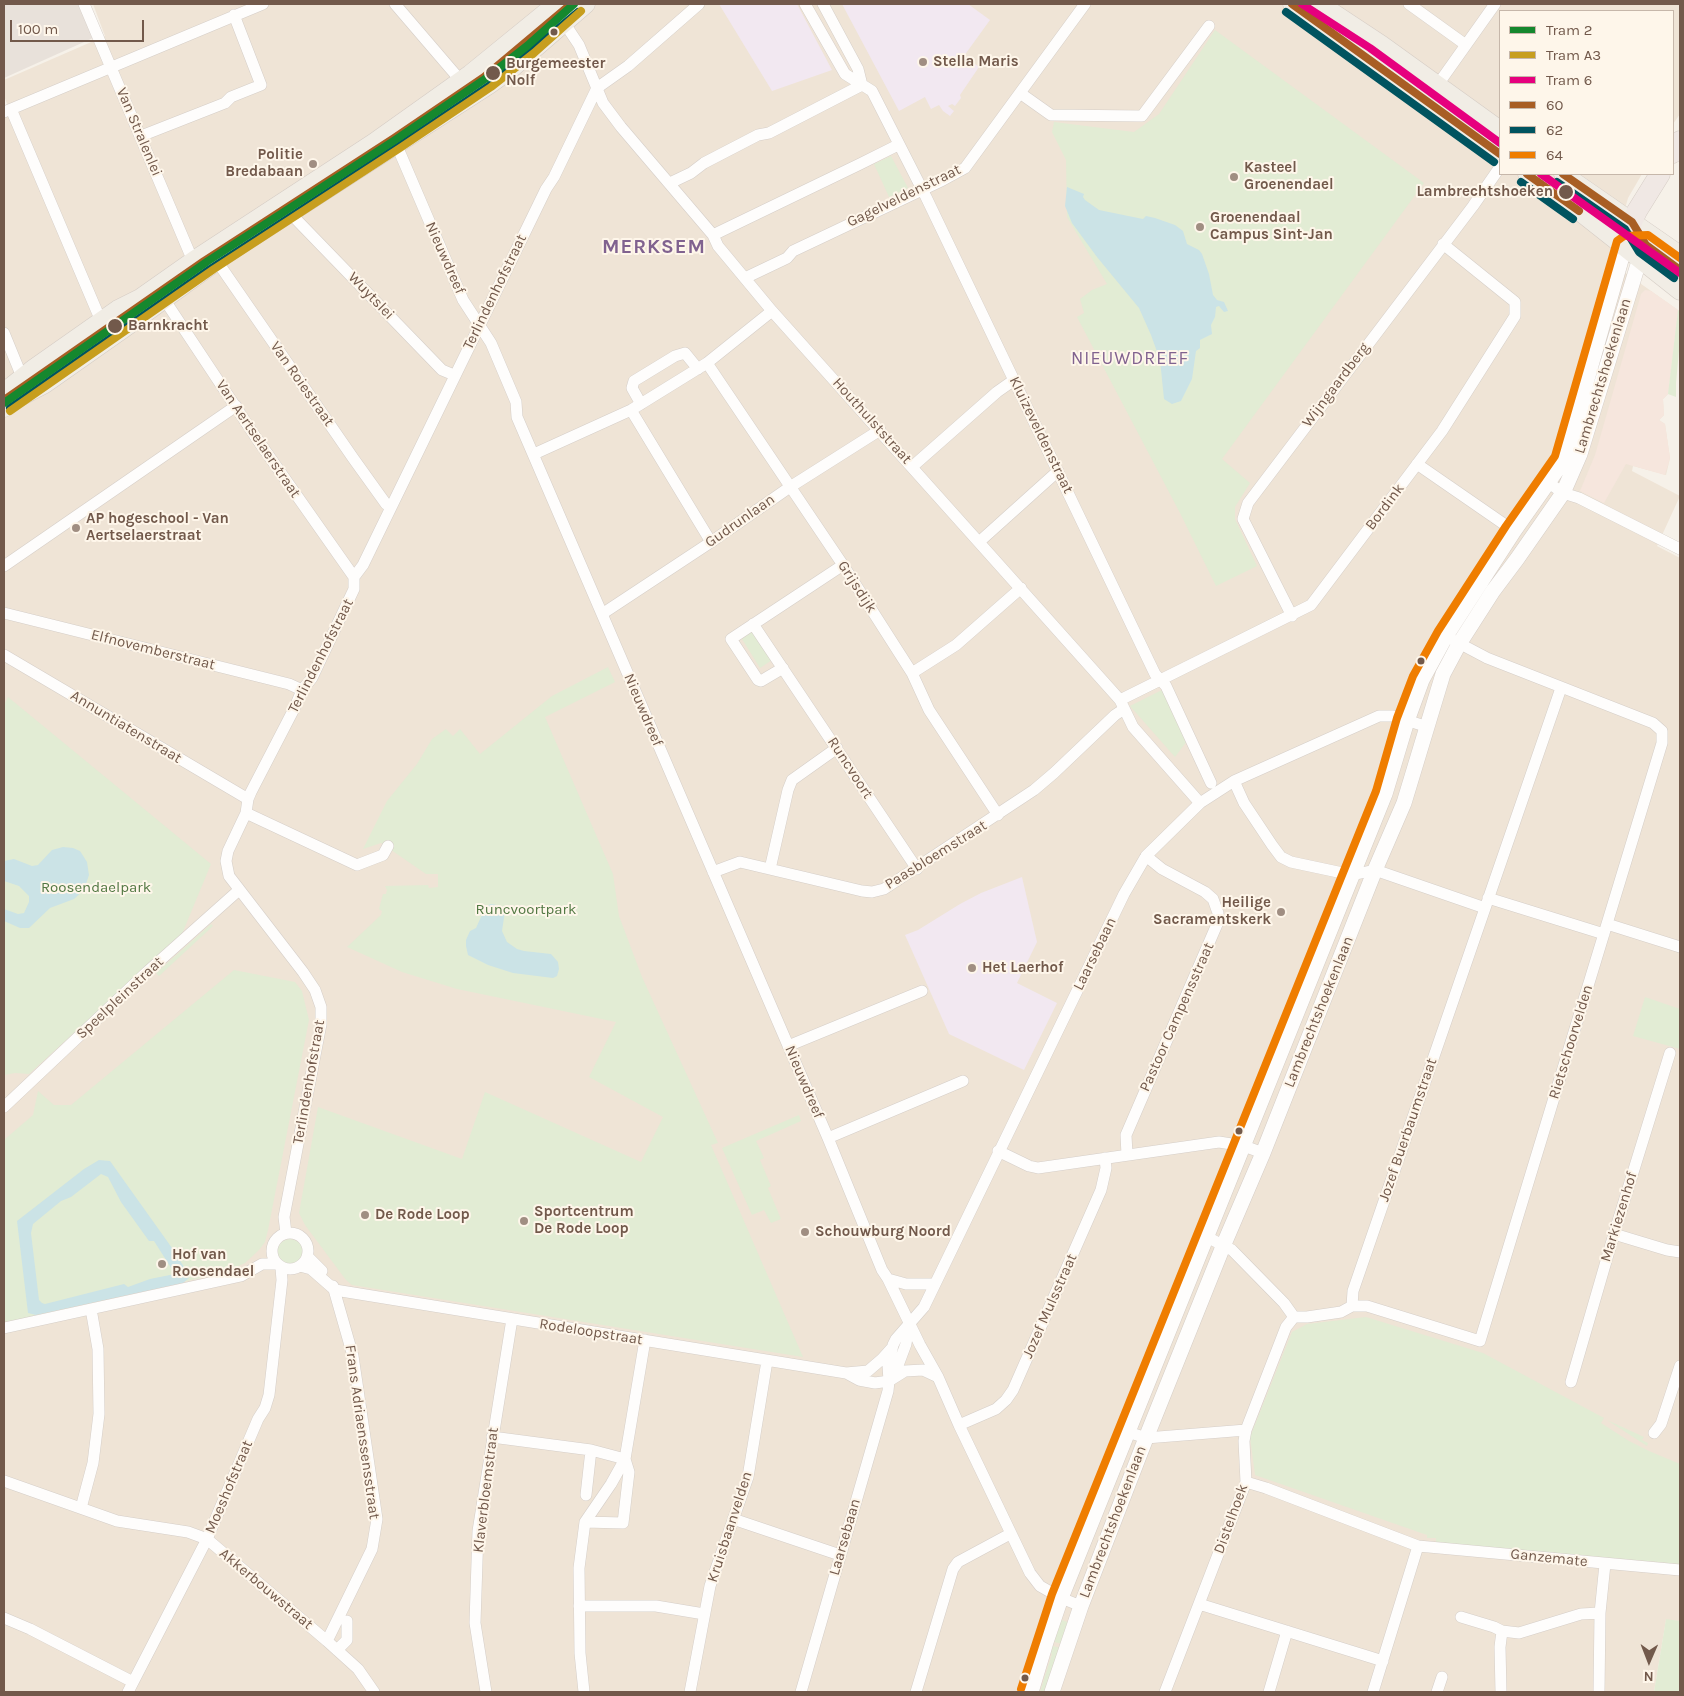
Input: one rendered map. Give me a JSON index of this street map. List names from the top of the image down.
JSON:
{
  "streets": {
    "street": [
      "Van Stralenlei",
      "Gagelveldenstraat",
      "Nieuwdreef",
      "Terlindenhofstraat",
      "Wuytslei",
      "Lambrechtshoekenlaan",
      "Van Roiestraat",
      "Wijngaardberg",
      "Houthulststraat",
      "Kluizeveldenstraat",
      "Van Aertselaerstraat",
      "Bordink",
      "Gudrunlaan",
      "Grijsdijk",
      "Elfnovemberstraat",
      "Annuntiatenstraat",
      "Runcvoort",
      "Paasbloemstraat",
      "Laarsebaan",
      "Speelpleinstraat",
      "Pastoor Campensstraat",
      "Rietschoorvelden",
      "Jozef Buerbaumstraat",
      "Markiezenhof",
      "Jozef Mulsstraat",
      "Rodeloopstraat",
      "Frans Adriaenssensstraat",
      "Moeshofstraat",
      "Klaverbloemstraat",
      "Distelhoek",
      "Kruisbaanvelden",
      "Ganzemate",
      "Akkerbouwstraat"
    ]
  },
  "crossings": [
    ["Gagelveldenstraat", "Houthulststraat"],
    ["Gagelveldenstraat", "Kluizeveldenstraat"],
    ["Nieuwdreef", "Terlindenhofstraat"],
    ["Nieuwdreef", "Lambrechtshoekenlaan"],
    ["Nieuwdreef", "Gudrunlaan"],
    ["Nieuwdreef", "Paasbloemstraat"],
    ["Nieuwdreef", "Laarsebaan"],
    ["Nieuwdreef", "Jozef Mulsstraat"],
    ["Terlindenhofstraat", "Wuytslei"],
    ["Terlindenhofstraat", "Van Roiestraat"],
    ["Terlindenhofstraat", "Houthulststraat"],
    ["Terlindenhofstraat", "Van Aertselaerstraat"],
    ["Terlindenhofstraat", "Elfnovemberstraat"],
    ["Terlindenhofstraat", "Annuntiatenstraat"],
    ["Terlindenhofstraat", "Speelpleinstraat"],
    ["Terlindenhofstraat", "Frans Adriaenssensstraat"],
    ["Terlindenhofstraat", "Moeshofstraat"],
    ["Lambrechtshoekenlaan", "Laarsebaan"],
    ["Wijngaardberg", "Bordink"],
    ["Houthulststraat", "Bordink"],
    ["Houthulststraat", "Gudrunlaan"],
    ["Houthulststraat", "Paasbloemstraat"],
    ["Houthulststraat", "Laarsebaan"],
    ["Kluizeveldenstraat", "Bordink"],
    ["Bordink", "Paasbloemstraat"],
    ["Gudrunlaan", "Grijsdijk"],
    ["Grijsdijk", "Paasbloemstraat"],
    ["Runcvoort", "Paasbloemstraat"],
    ["Laarsebaan", "Pastoor Campensstraat"],
    ["Laarsebaan", "Rodeloopstraat"],
    ["Rietschoorvelden", "Jozef Buerbaumstraat"],
    ["Rodeloopstraat", "Frans Adriaenssensstraat"],
    ["Rodeloopstraat", "Klaverbloemstraat"],
    ["Rodeloopstraat", "Kruisbaanvelden"],
    ["Frans Adriaenssensstraat", "Moeshofstraat"],
    ["Frans Adriaenssensstraat", "Akkerbouwstraat"],
    ["Moeshofstraat", "Akkerbouwstraat"],
    ["Distelhoek", "Ganzemate"]
  ],
  "districts": ["MERKSEM", "NIEUWDREEF"],
  "parks": ["Roosendaelpark", "Runcvoortpark"],
  "places": [
    "Stella Maris",
    "Burgemeester Nolf",
    "Politie Bredabaan",
    "Kasteel Groenendael",
    "Lambrechtshoeken",
    "Groenendaal Campus Sint-Jan",
    "Barnkracht",
    "AP hogeschool - Van Aertselaerstraat",
    "Heilige Sacramentskerk",
    "Het Laerhof",
    "De Rode Loop",
    "Sportcentrum De Rode Loop",
    "Schouwburg Noord",
    "Hof van Roosendael"
  ],
  "lines": [
    "tram line 2",
    "tram line 6",
    "transit line 60",
    "tram line A3",
    "transit line 62",
    "transit line 64"
  ],
  "legend": [
    "Tram 2",
    "Tram A3",
    "Tram 6",
    "60",
    "62",
    "64"
  ],
  "scale_bar": "100 m",
  "north": "bottom"
}
